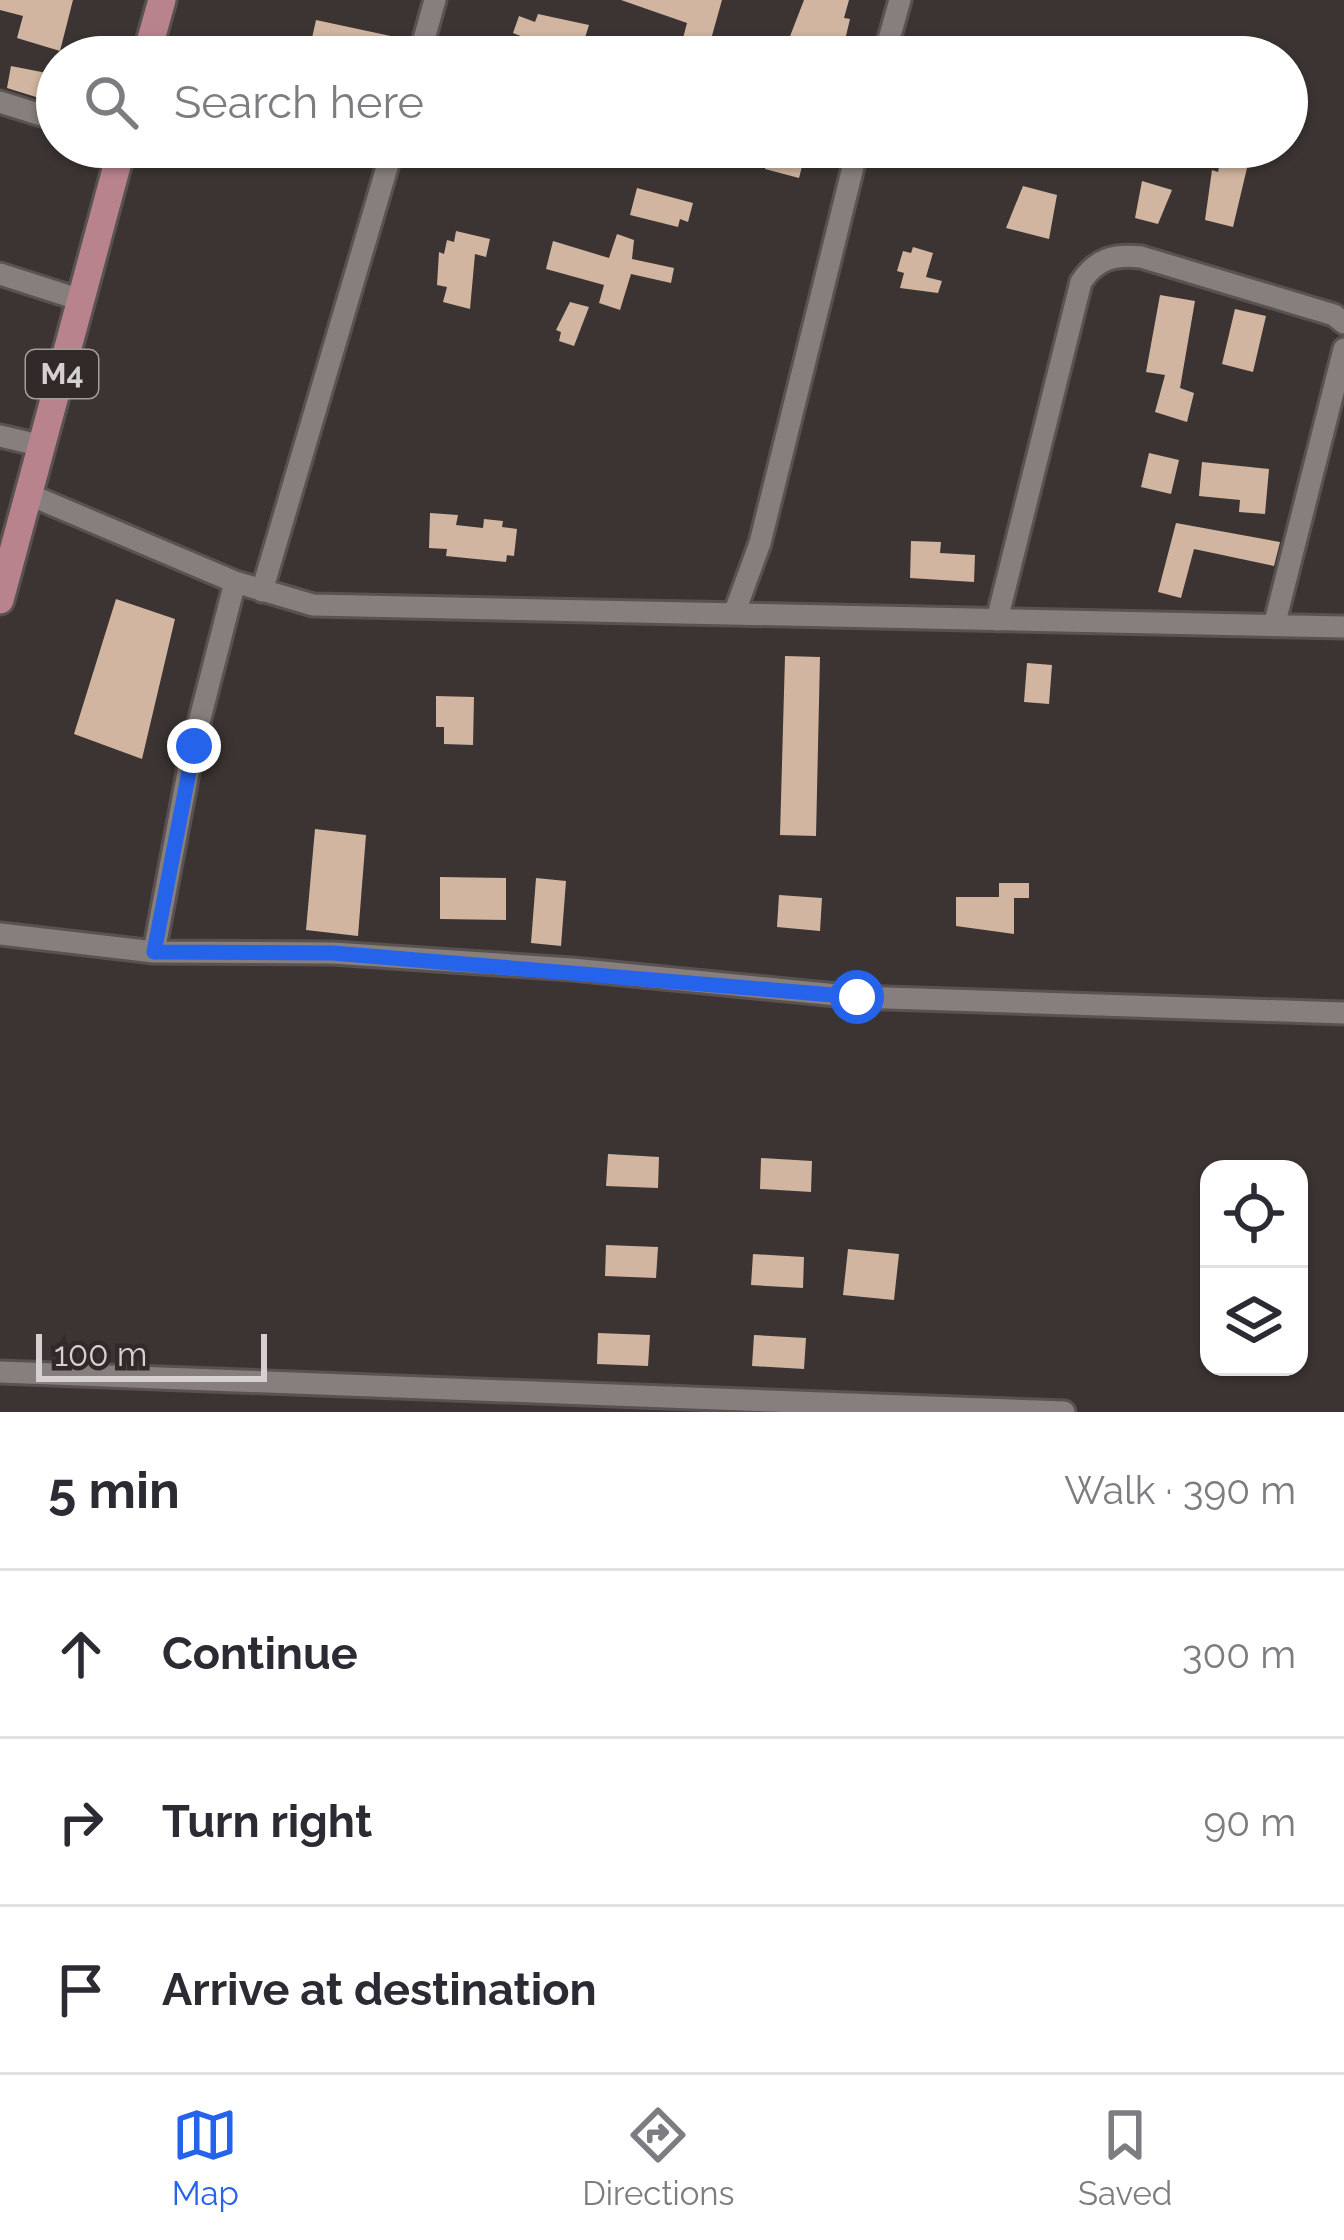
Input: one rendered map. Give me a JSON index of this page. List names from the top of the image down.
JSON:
{
  "streets": {
    "main road": ["M4"]
  },
  "scale_bar": "100 m",
  "page": {
    "search": "Search here",
    "scale": "100 m",
    "heading": ["5 min", "Walk · 390 m"],
    "list": [
      ["Continue", "300 m"],
      ["Turn right", "90 m"],
      "Arrive at destination"
    ],
    "nav": ["Map", "Directions", "Saved"]
  }
}
